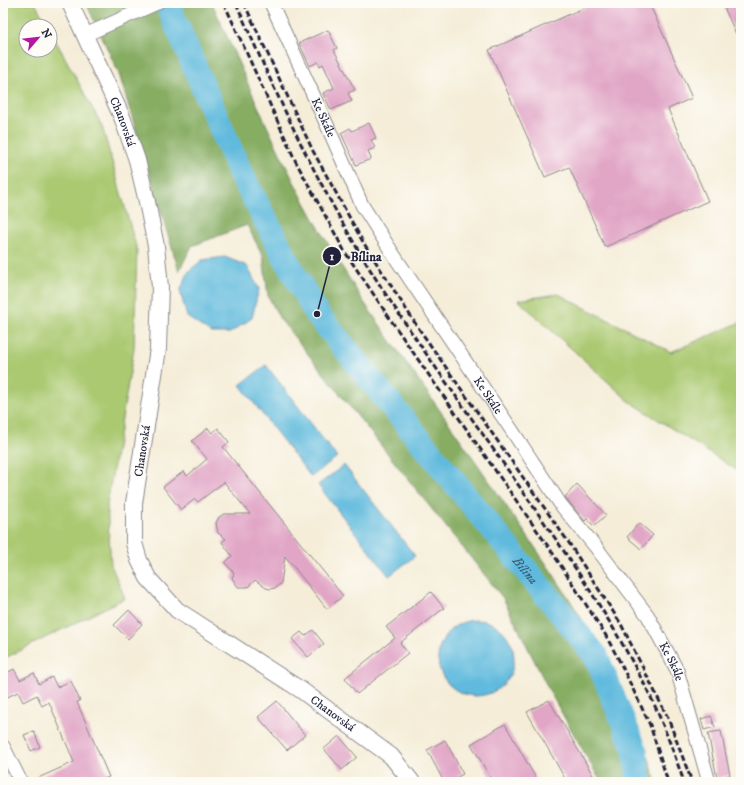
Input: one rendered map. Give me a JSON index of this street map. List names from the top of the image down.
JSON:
{
  "streets": {
    "street": ["Ke Skále", "Chanovská"]
  },
  "water": ["Bílina"],
  "places": ["Bílina"],
  "north": "top right"
}
